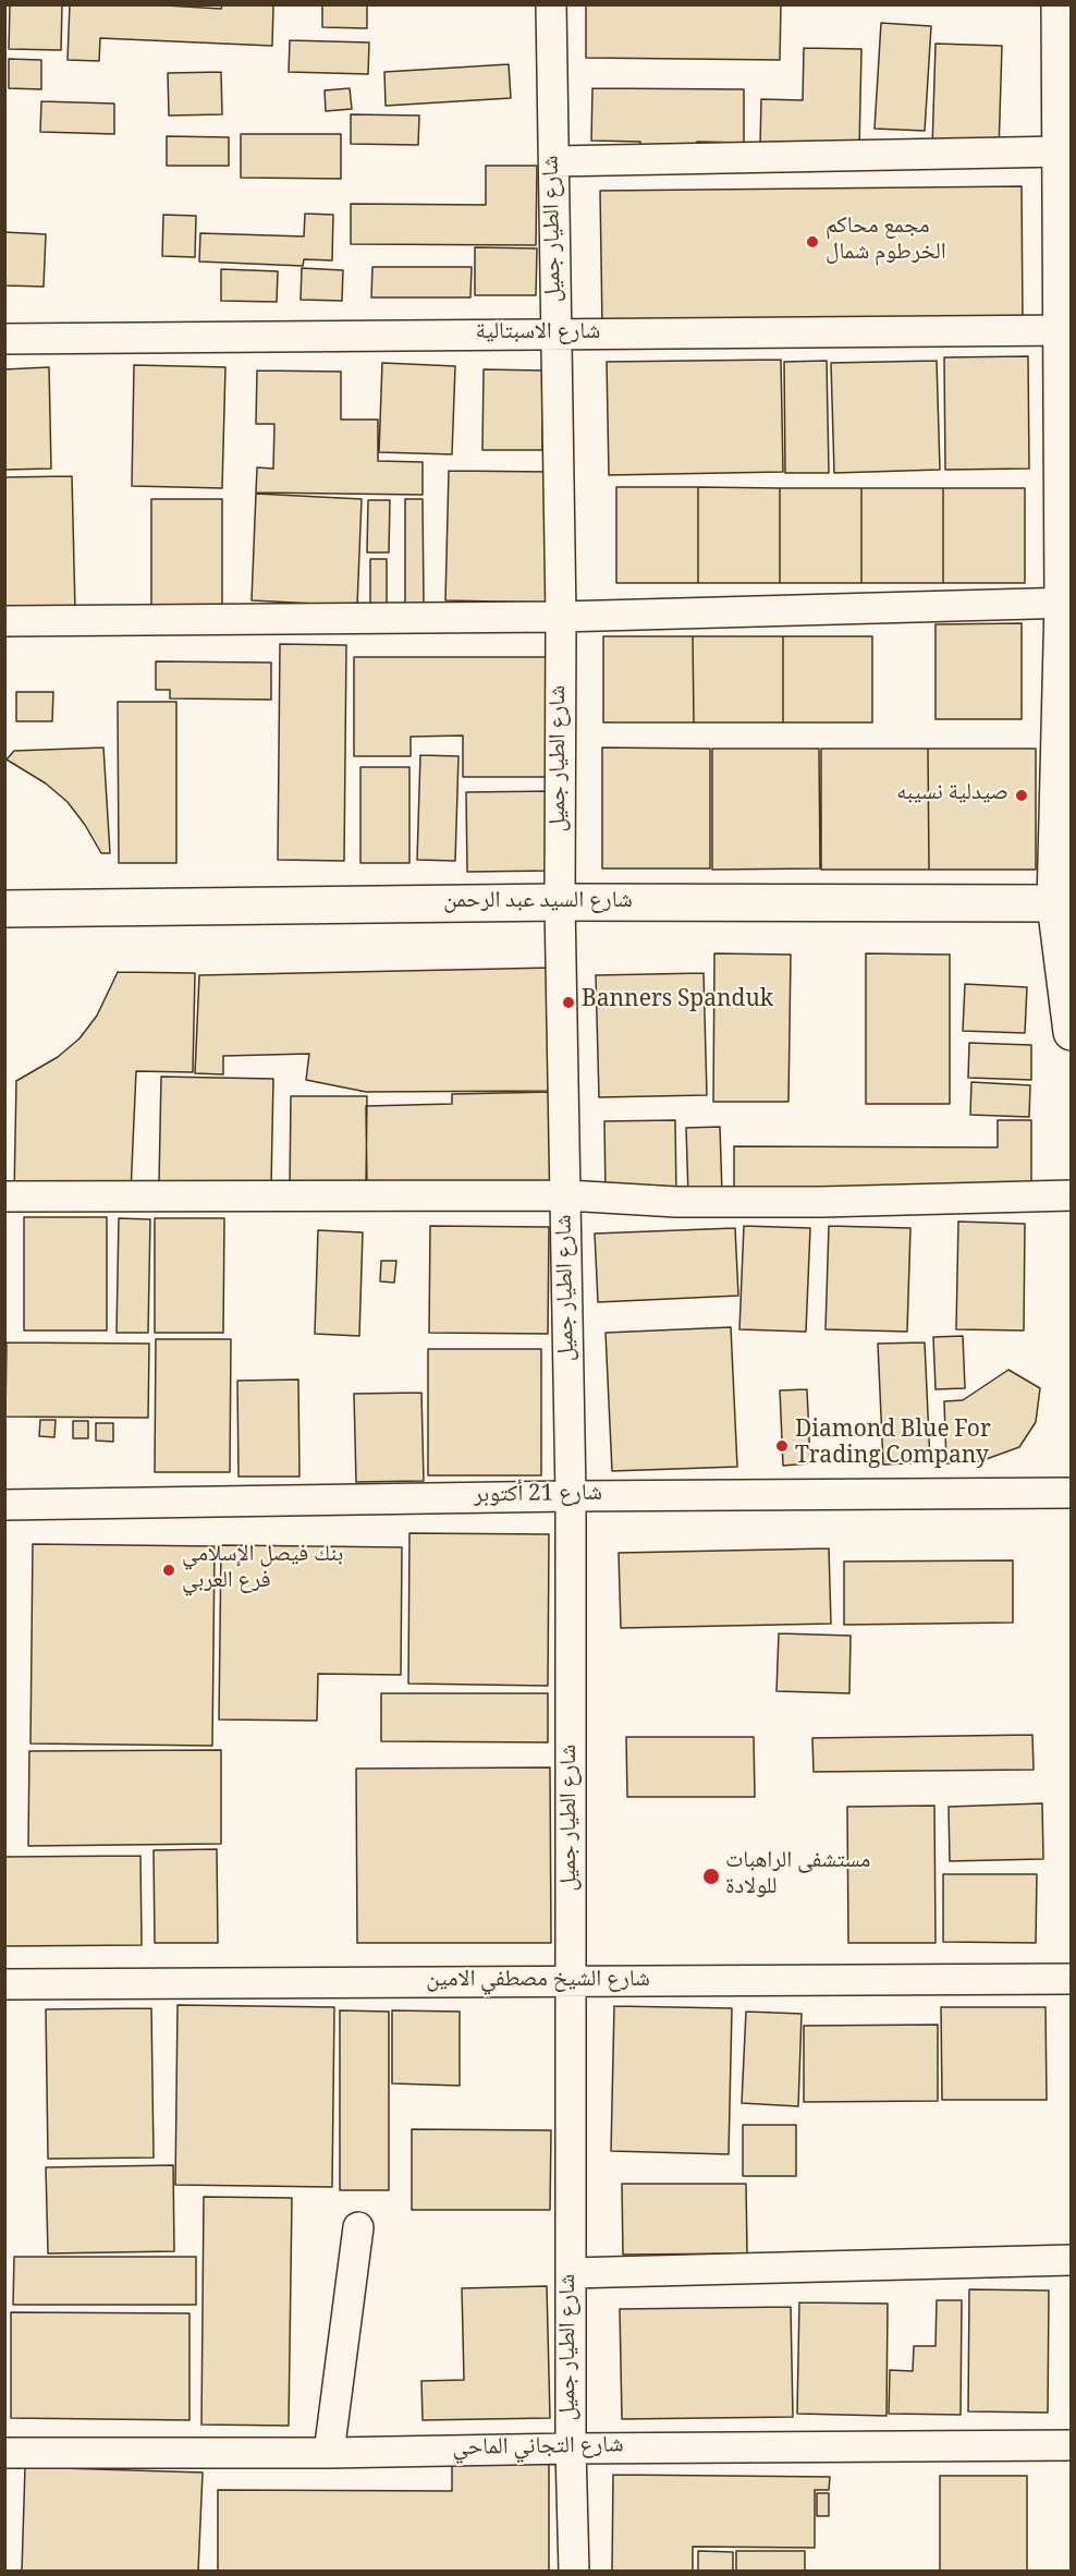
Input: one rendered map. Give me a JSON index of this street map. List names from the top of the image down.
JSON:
{
  "streets": {
    "street": [
      "شارع الطيار جميل",
      "شارع الاسبتالية",
      "شارع السيد عبد الرحمن",
      "شارع 21 أكتوبر",
      "شارع الشيخ مصطفي الامين",
      "شارع التجاني الماحي"
    ]
  },
  "crossings": [
    ["شارع الطيار جميل", "شارع الاسبتالية"],
    ["شارع الطيار جميل", "شارع السيد عبد الرحمن"],
    ["شارع الطيار جميل", "شارع 21 أكتوبر"],
    ["شارع الطيار جميل", "شارع الشيخ مصطفي الامين"],
    ["شارع الطيار جميل", "شارع التجاني الماحي"]
  ],
  "places": [
    "مجمع محاكم الخرطوم شمال",
    "صيدلية نسيبه",
    "Banners Spanduk",
    "Diamond Blue For Trading Company",
    "بنك فيصل الإسلامي فرع العربي",
    "مستشفى الراهبات للولادة"
  ]
}
